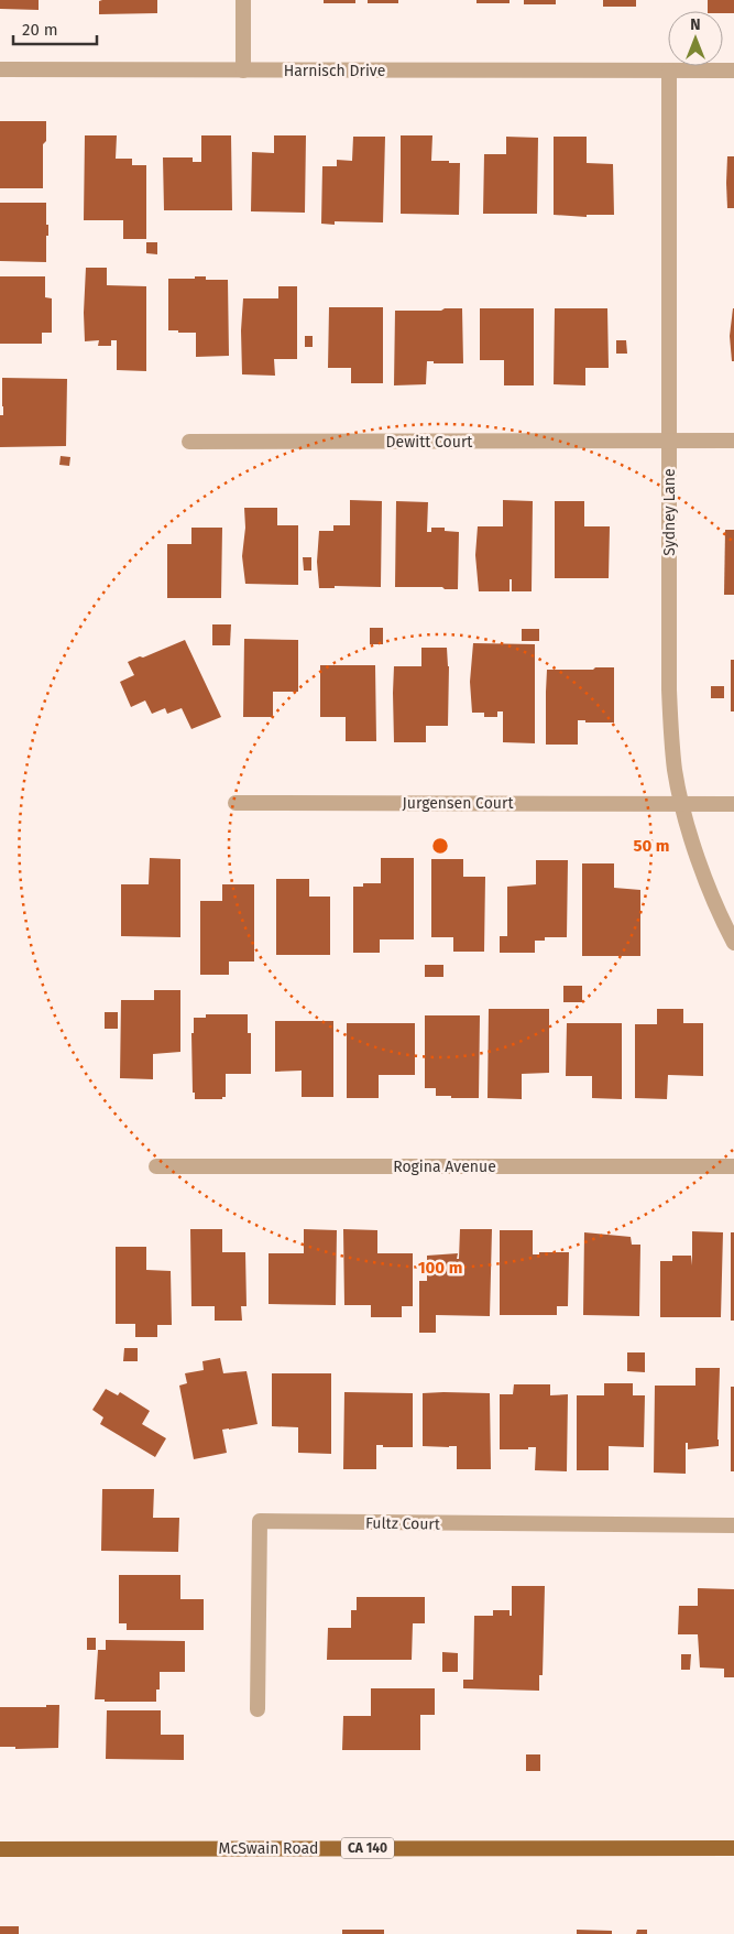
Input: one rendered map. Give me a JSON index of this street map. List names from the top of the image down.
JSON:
{
  "streets": {
    "main road": ["McSwain Road", "CA 140"],
    "street": [
      "Harnisch Drive",
      "Dewitt Court",
      "Sydney Lane",
      "Jurgensen Court",
      "Rogina Avenue",
      "Fultz Court"
    ]
  },
  "crossings": [
    ["Harnisch Drive", "Sydney Lane"],
    ["Dewitt Court", "Sydney Lane"],
    ["Sydney Lane", "Jurgensen Court"]
  ],
  "scale_bar": "20 m",
  "north": "top",
  "rings": ["50 m", "100 m"]
}
